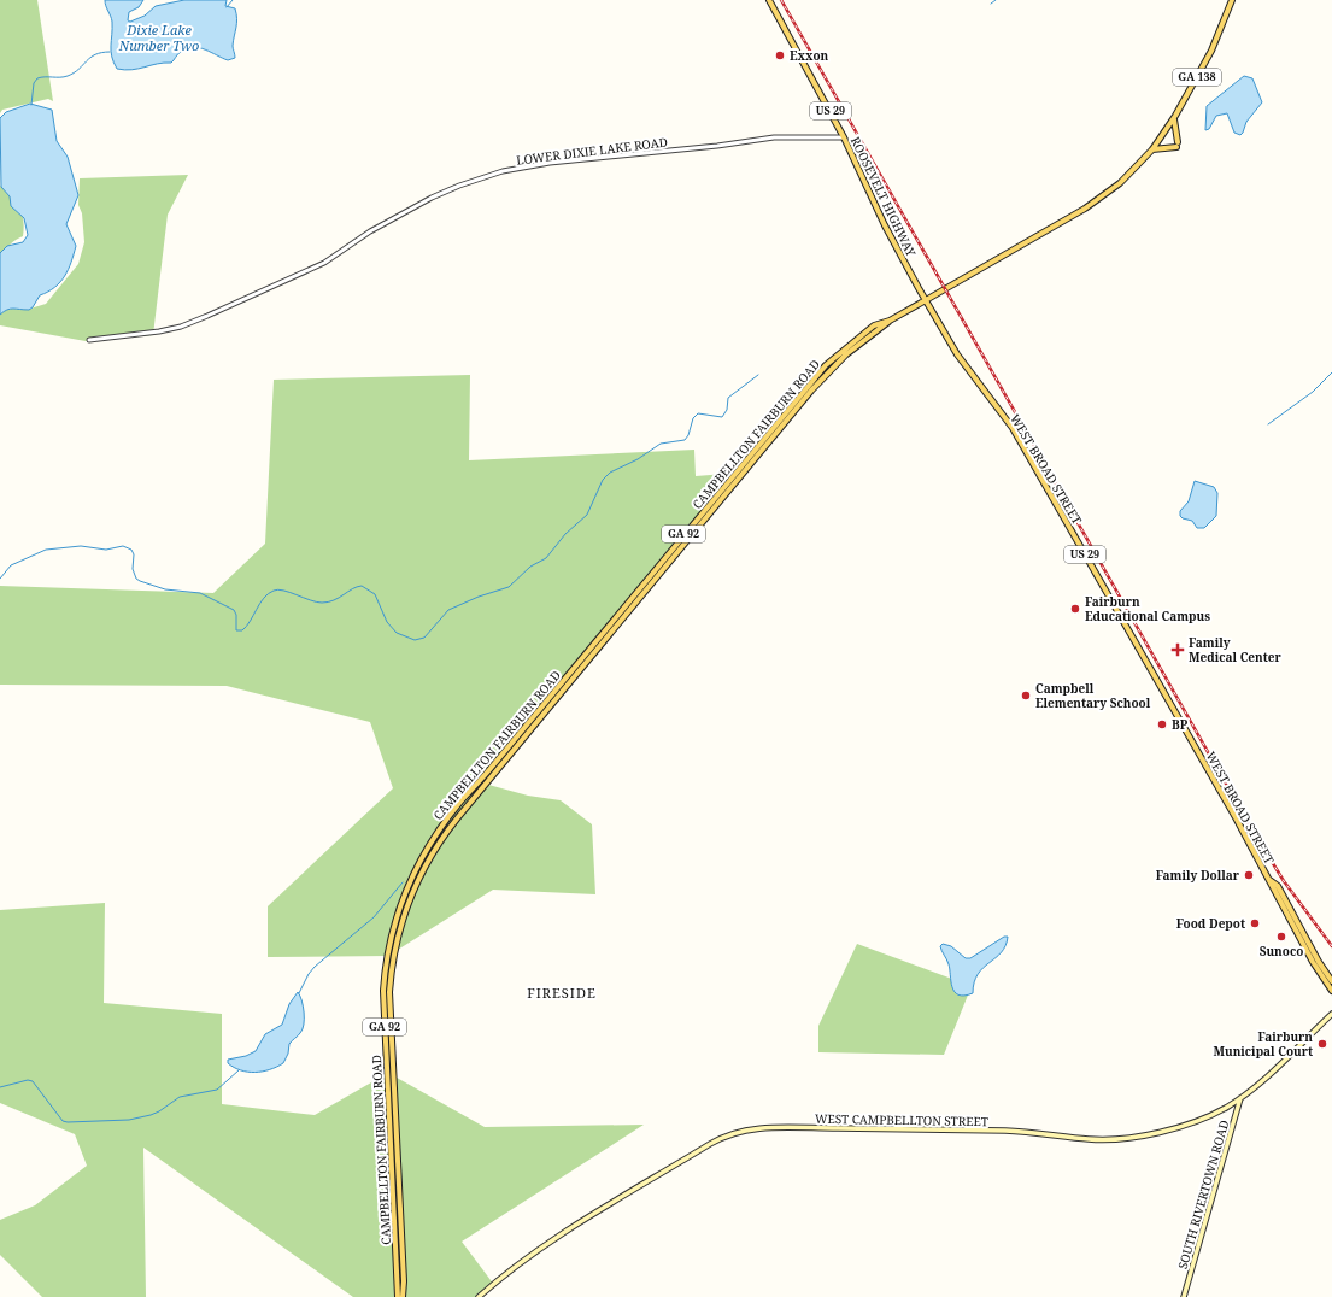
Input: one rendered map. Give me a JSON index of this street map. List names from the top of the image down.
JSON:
{
  "streets": {
    "main road": [
      "GA 138",
      "US 29",
      "ROOSEVELT HIGHWAY",
      "CAMPBELLTON FAIRBURN ROAD",
      "WEST BROAD STREET",
      "GA 92",
      "WEST CAMPBELLTON STREET",
      "SOUTH RIVERTOWN ROAD"
    ],
    "street": ["LOWER DIXIE LAKE ROAD"]
  },
  "crossings": [
    ["GA 138", "ROOSEVELT HIGHWAY"],
    ["GA 138", "CAMPBELLTON FAIRBURN ROAD"],
    ["GA 138", "WEST BROAD STREET"],
    ["LOWER DIXIE LAKE ROAD", "ROOSEVELT HIGHWAY"],
    ["ROOSEVELT HIGHWAY", "CAMPBELLTON FAIRBURN ROAD"],
    ["ROOSEVELT HIGHWAY", "WEST BROAD STREET"],
    ["CAMPBELLTON FAIRBURN ROAD", "WEST BROAD STREET"],
    ["WEST CAMPBELLTON STREET", "SOUTH RIVERTOWN ROAD"]
  ],
  "districts": ["FIRESIDE"],
  "water": ["Dixie Lake Number Two"],
  "places": {
    "other": [
      "Exxon",
      "Fairburn Educational Campus",
      "Campbell Elementary School",
      "BP",
      "Family Dollar",
      "Food Depot",
      "Sunoco",
      "Fairburn Municipal Court"
    ],
    "health": ["Family Medical Center"]
  }
}
